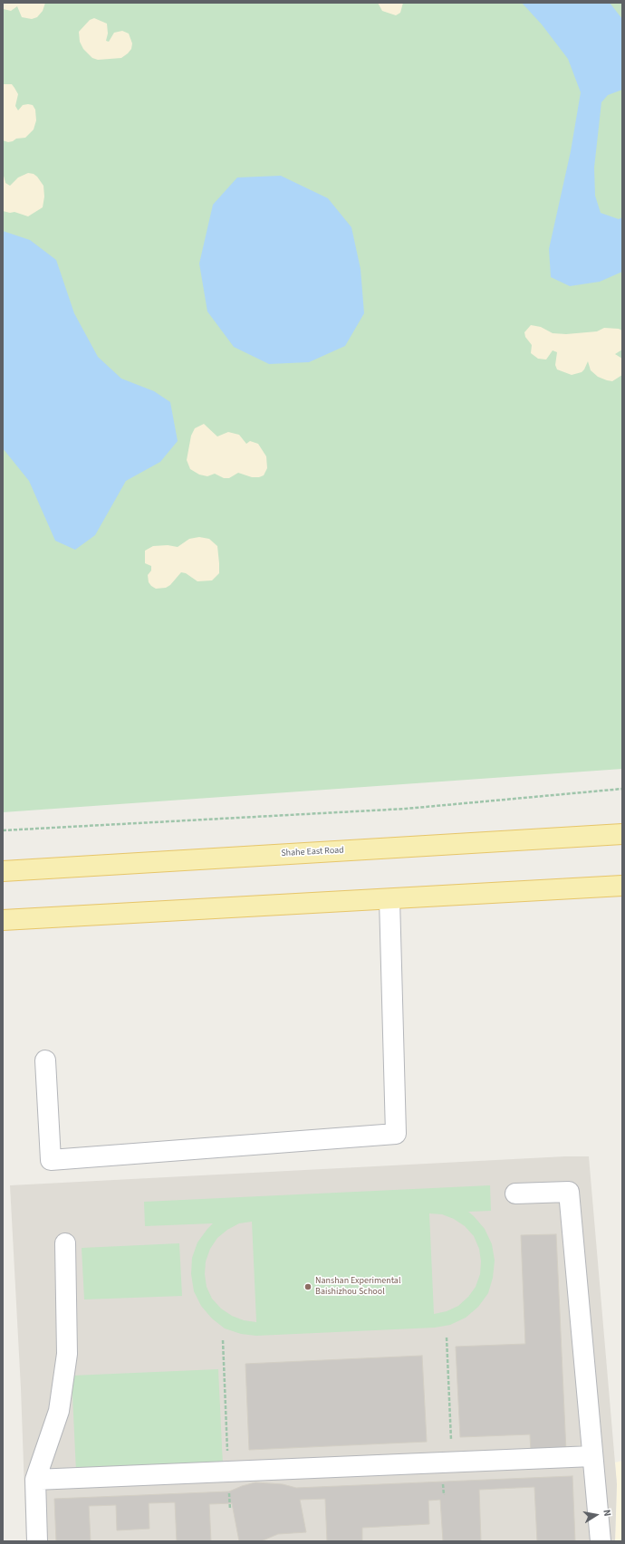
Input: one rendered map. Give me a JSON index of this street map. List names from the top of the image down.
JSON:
{
  "streets": {
    "main road": ["Shahe East Road"]
  },
  "places": ["Nanshan Experimental Baishizhou School"],
  "north": "right"
}
